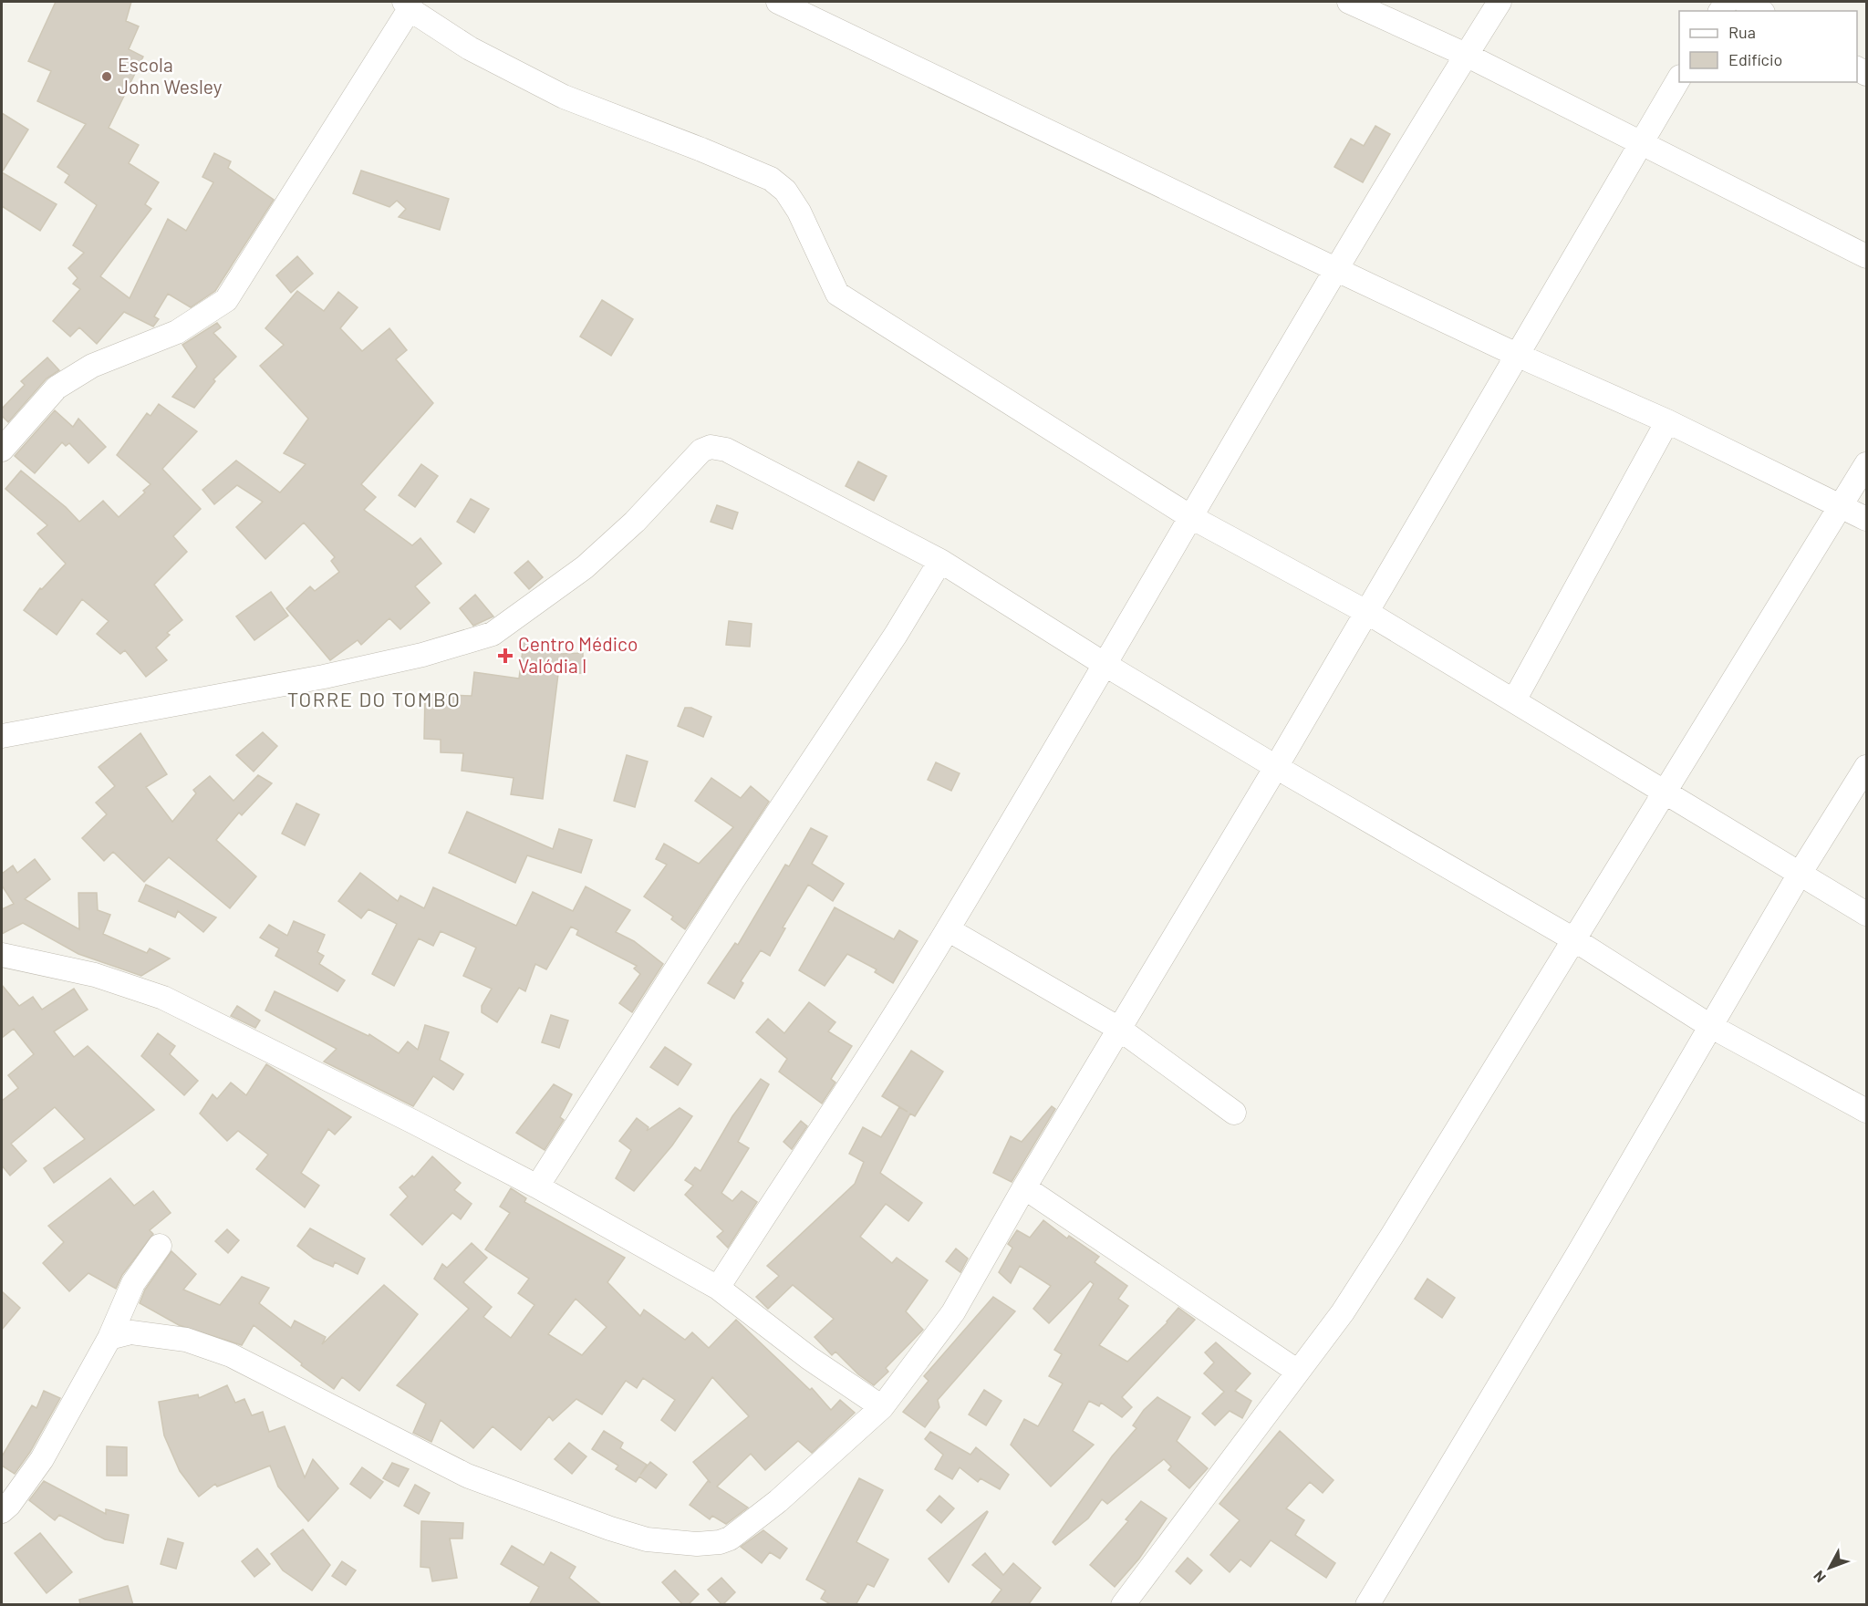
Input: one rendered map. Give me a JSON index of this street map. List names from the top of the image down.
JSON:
{
  "districts": ["TORRE DO TOMBO"],
  "places": {
    "other": ["Escola John Wesley"],
    "health": ["Centro Médico Valódia I"]
  },
  "legend": ["Rua", "Edifício"],
  "north": "bottom left"
}
